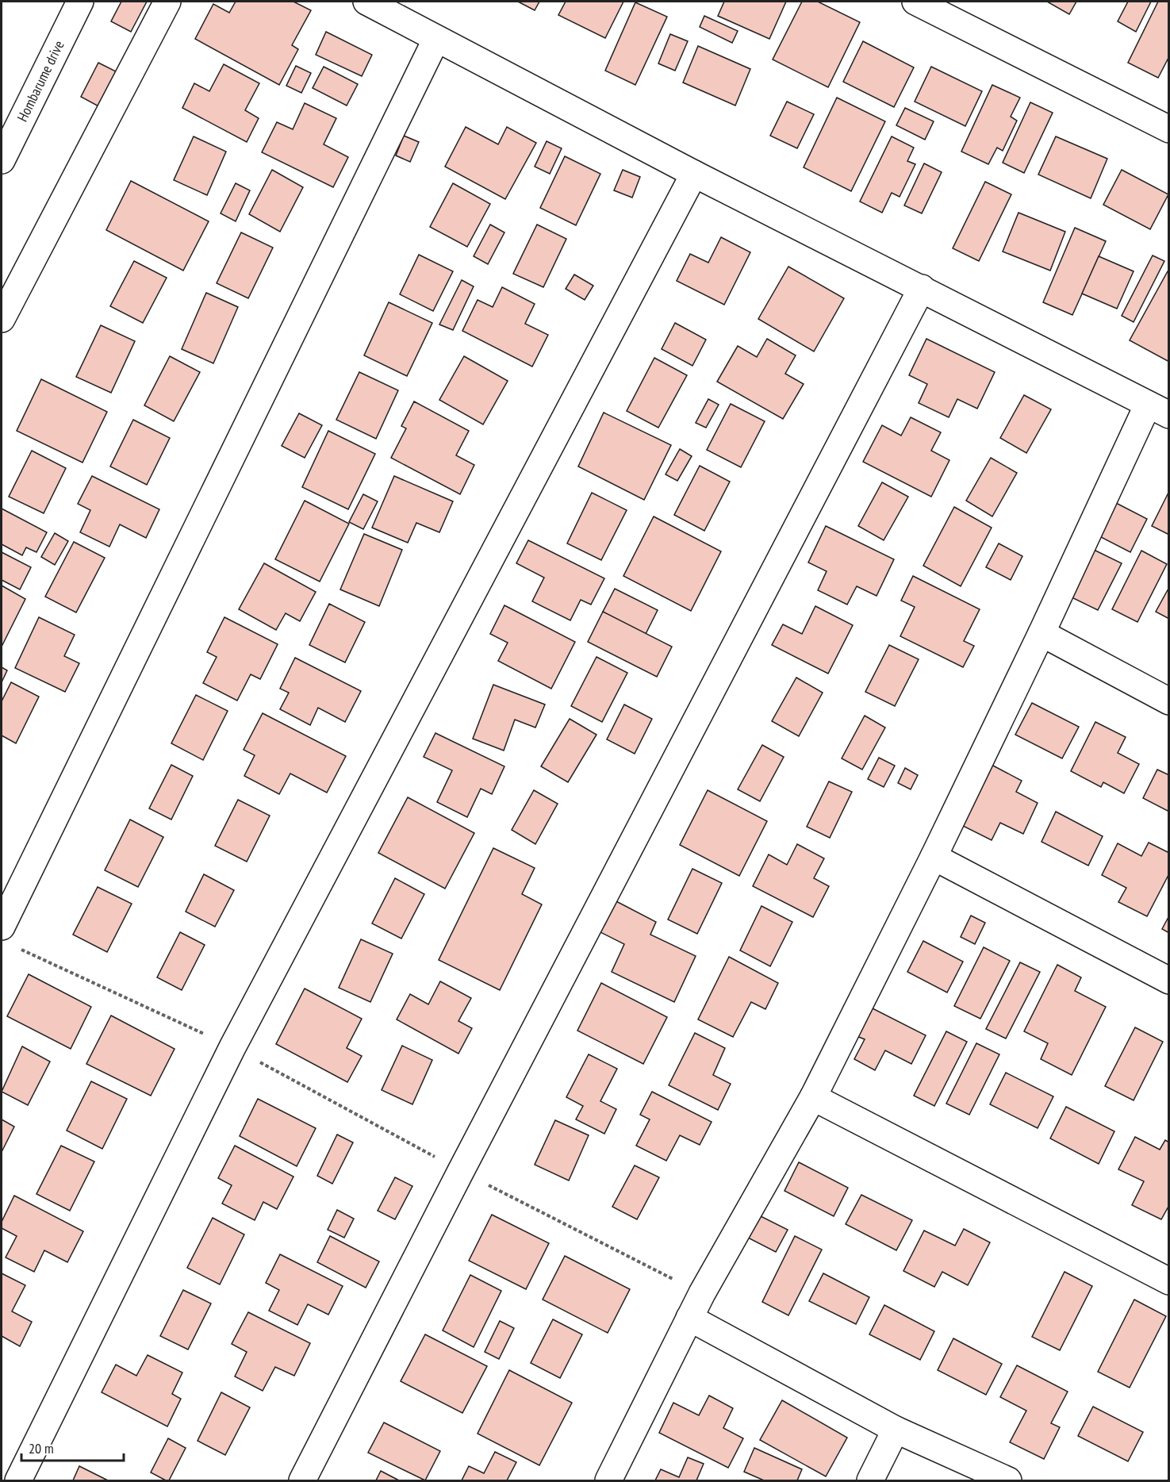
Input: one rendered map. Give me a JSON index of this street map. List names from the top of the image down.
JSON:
{
  "streets": {
    "street": ["Hombarume drive"]
  },
  "scale_bar": "20 m"
}
